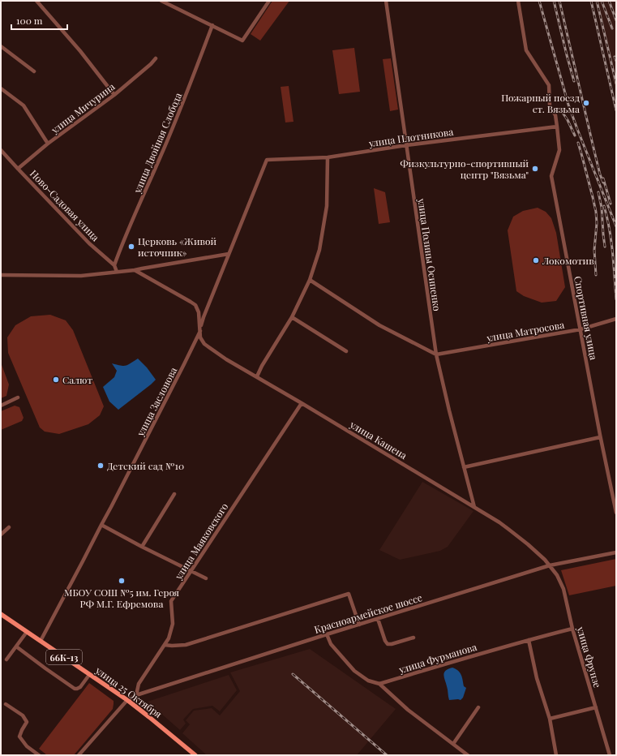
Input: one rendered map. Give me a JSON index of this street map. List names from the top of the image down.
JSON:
{
  "streets": {
    "main road": ["66К-13", "улица 25 Октября"],
    "street": [
      "улица Мичурина",
      "улица Плотникова",
      "улица Двойная Слобода",
      "Ново-Садовая улица",
      "улица Полины Осипенко",
      "Спортивная улица",
      "улица Матросова",
      "улица Заслонова",
      "улица Кашена",
      "улица Маяковского",
      "Красноармейское шоссе",
      "улица Фрунзе",
      "улица Фурманова"
    ]
  },
  "crossings": [
    ["улица Мичурина", "Ново-Садовая улица"],
    ["улица Плотникова", "улица Полины Осипенко"],
    ["улица Плотникова", "Спортивная улица"],
    ["улица Плотникова", "улица Заслонова"],
    ["улица Двойная Слобода", "Ново-Садовая улица"],
    ["улица Полины Осипенко", "улица Матросова"],
    ["улица Полины Осипенко", "улица Кашена"],
    ["Спортивная улица", "улица Матросова"],
    ["улица Заслонова", "улица Кашена"],
    ["улица Заслонова", "улица 25 Октября"],
    ["улица Кашена", "улица Маяковского"],
    ["улица Кашена", "Красноармейское шоссе"],
    ["улица Кашена", "улица Фрунзе"],
    ["улица Маяковского", "Красноармейское шоссе"],
    ["Красноармейское шоссе", "улица Фрунзе"],
    ["Красноармейское шоссе", "улица 25 Октября"],
    ["улица Фрунзе", "улица Фурманова"]
  ],
  "places": [
    "Пожарный поезд ст. Вязьма",
    "Физкультурно-спортивный центр \"Вязьма\"",
    "Церковь «Живой источник»",
    "Локомотив",
    "Салют",
    "Детский сад №10",
    "МБОУ СОШ №5 им. Героя РФ М.Г. Ефремова"
  ],
  "scale_bar": "100 m"
}
